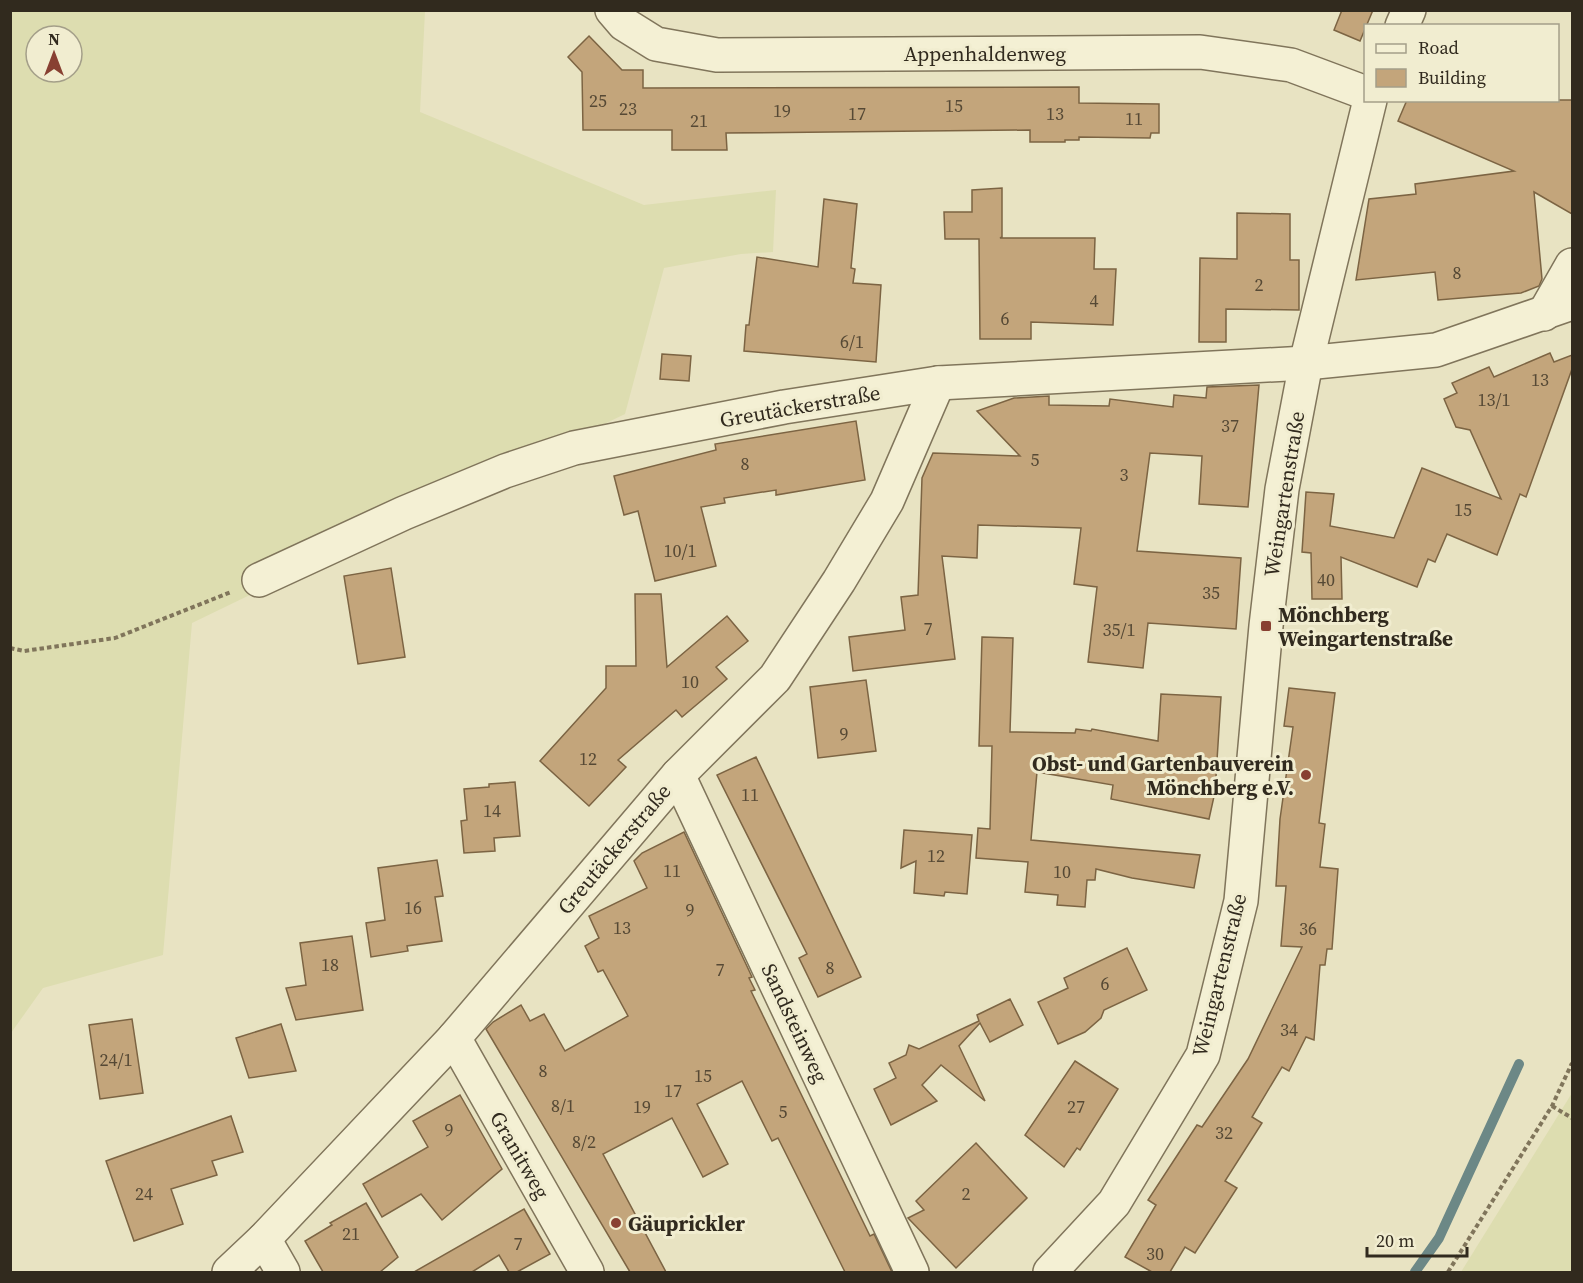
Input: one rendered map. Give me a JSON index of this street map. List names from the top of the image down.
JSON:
{
  "streets": {
    "street": [
      "Appenhaldenweg",
      "Greutäckerstraße",
      "Weingartenstraße",
      "Sandsteinweg",
      "Granitweg"
    ]
  },
  "crossings": [
    ["Greutäckerstraße", "Weingartenstraße"],
    ["Greutäckerstraße", "Sandsteinweg"],
    ["Greutäckerstraße", "Granitweg"]
  ],
  "places": {
    "transit": ["Mönchberg Weingartenstraße"],
    "other": ["Obst- und Gartenbauverein Mönchberg e.V.", "Gäuprickler"]
  },
  "house_numbers": [
    "25",
    "15",
    "23",
    "19",
    "17",
    "13",
    "11",
    "21",
    "8",
    "2",
    "4",
    "6",
    "6/1",
    "13",
    "13/1",
    "37",
    "5",
    "8",
    "3",
    "15",
    "10/1",
    "40",
    "35",
    "7",
    "35/1",
    "10",
    "9",
    "12",
    "11",
    "14",
    "12",
    "11",
    "10",
    "16",
    "9",
    "13",
    "36",
    "18",
    "8",
    "7",
    "6",
    "34",
    "24/1",
    "8",
    "15",
    "17",
    "8/1",
    "19",
    "27",
    "5",
    "9",
    "32",
    "8/2",
    "24",
    "2",
    "21",
    "7",
    "30"
  ],
  "legend": ["Road", "Building"],
  "scale_bar": "20 m",
  "north": "top"
}
